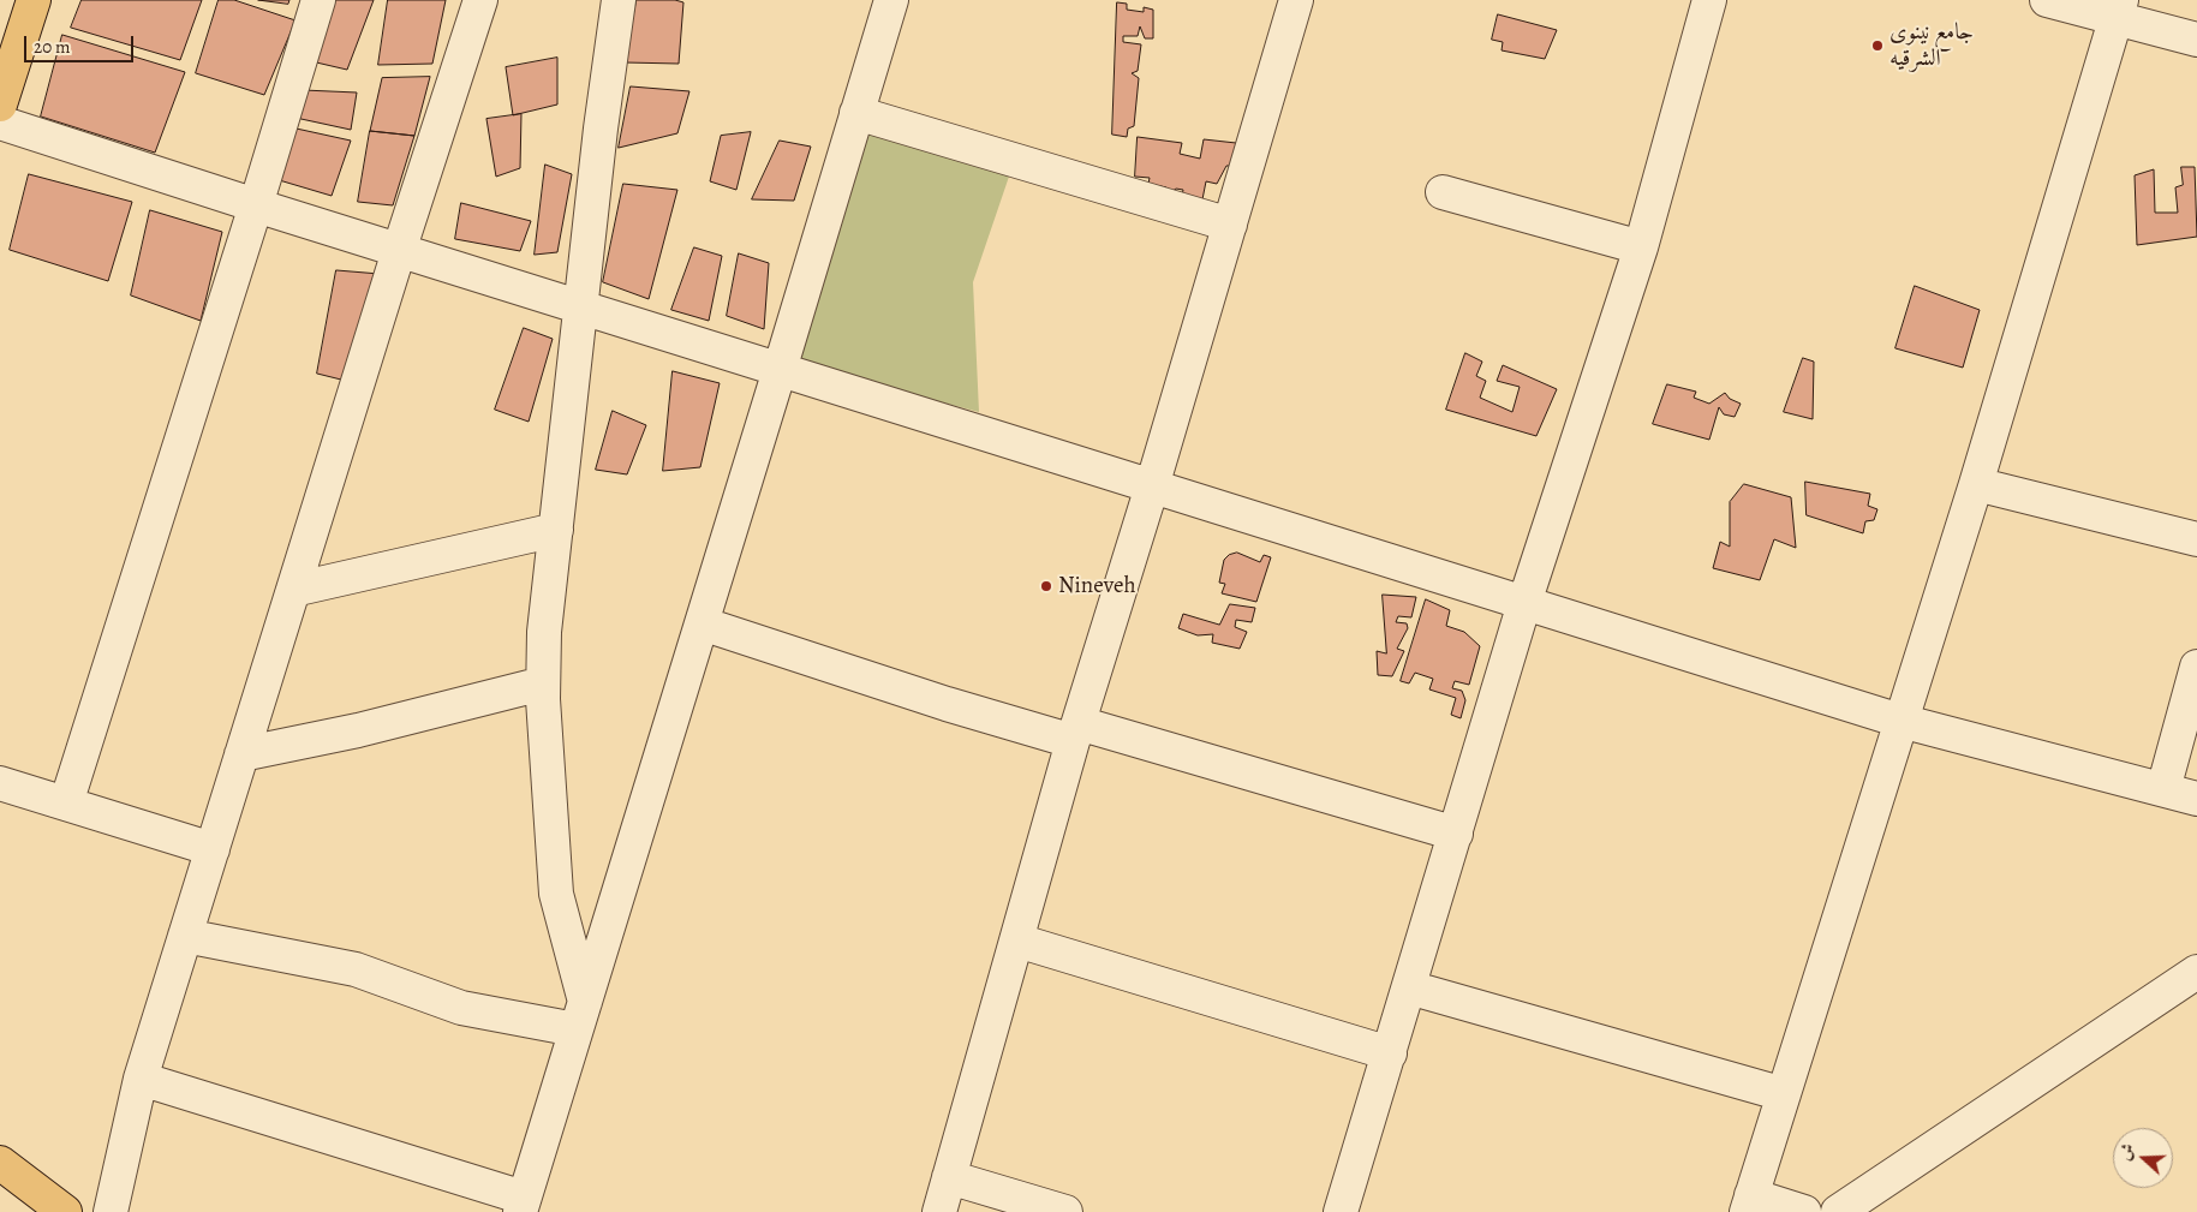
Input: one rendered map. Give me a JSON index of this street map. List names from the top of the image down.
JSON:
{
  "places": ["جامع نينوى الشرقيه", "Nineveh"],
  "scale_bar": "20 m",
  "north": "left"
}
